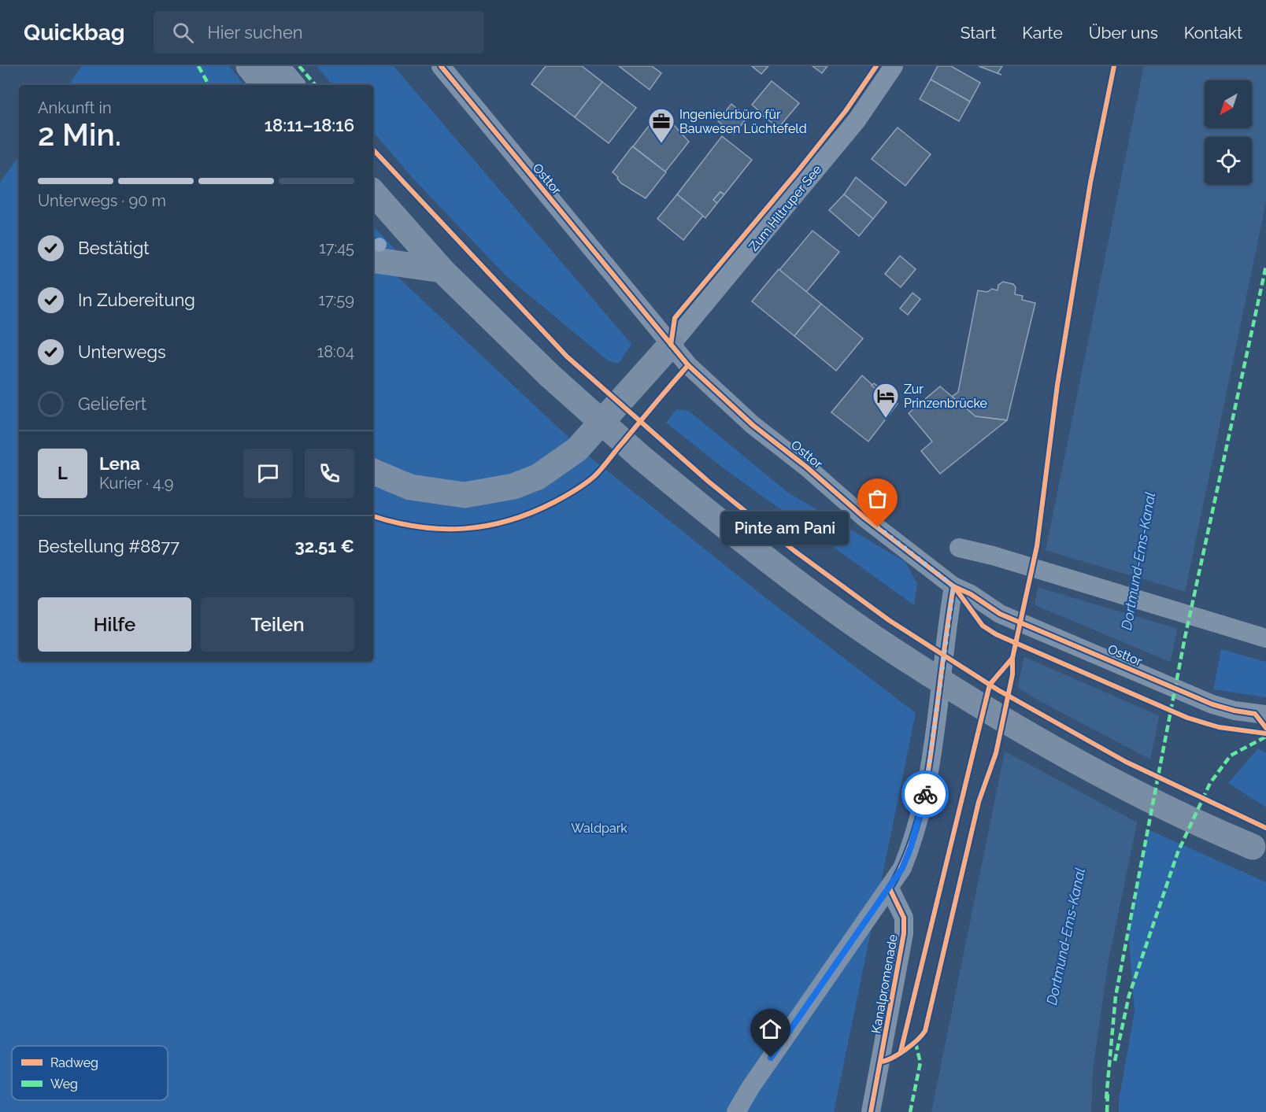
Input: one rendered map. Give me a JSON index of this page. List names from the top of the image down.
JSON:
{
  "streets": {
    "street": ["Osttor", "Zum Hiltruper See", "Kanalpromenade"]
  },
  "crossings": [
    ["Osttor", "Zum Hiltruper See"]
  ],
  "water": ["Dortmund-Ems-Kanal"],
  "parks": ["Waldpark"],
  "places": {
    "office": ["Ingenieurbüro für Bauwesen Lüchtefeld"],
    "hotel": ["Zur Prinzenbrücke"],
    "other": ["Pinte am Pani"]
  },
  "legend": ["Radweg", "Weg"],
  "north": "bottom left",
  "page": {
    "header": "Quickbag",
    "search": "Hier suchen",
    "nav": [
      "Start",
      "Karte",
      "Über uns",
      "Kontakt"
    ],
    "heading": ["2 Min.", "Ankunft in", "18:11–18:16"],
    "panel": [
      "Lena",
      "Kurier · 4.9",
      "Bestellung #8877",
      "32.51 €"
    ],
    "bar": "Unterwegs · 90 m",
    "list": [
      ["Bestätigt", "17:45"],
      ["In Zubereitung", "17:59"],
      ["Unterwegs", "18:04"],
      "Geliefert"
    ],
    "round": "L",
    "bubble": "Pinte am Pani",
    "buttons": ["Hilfe", "Teilen"]
  }
}
